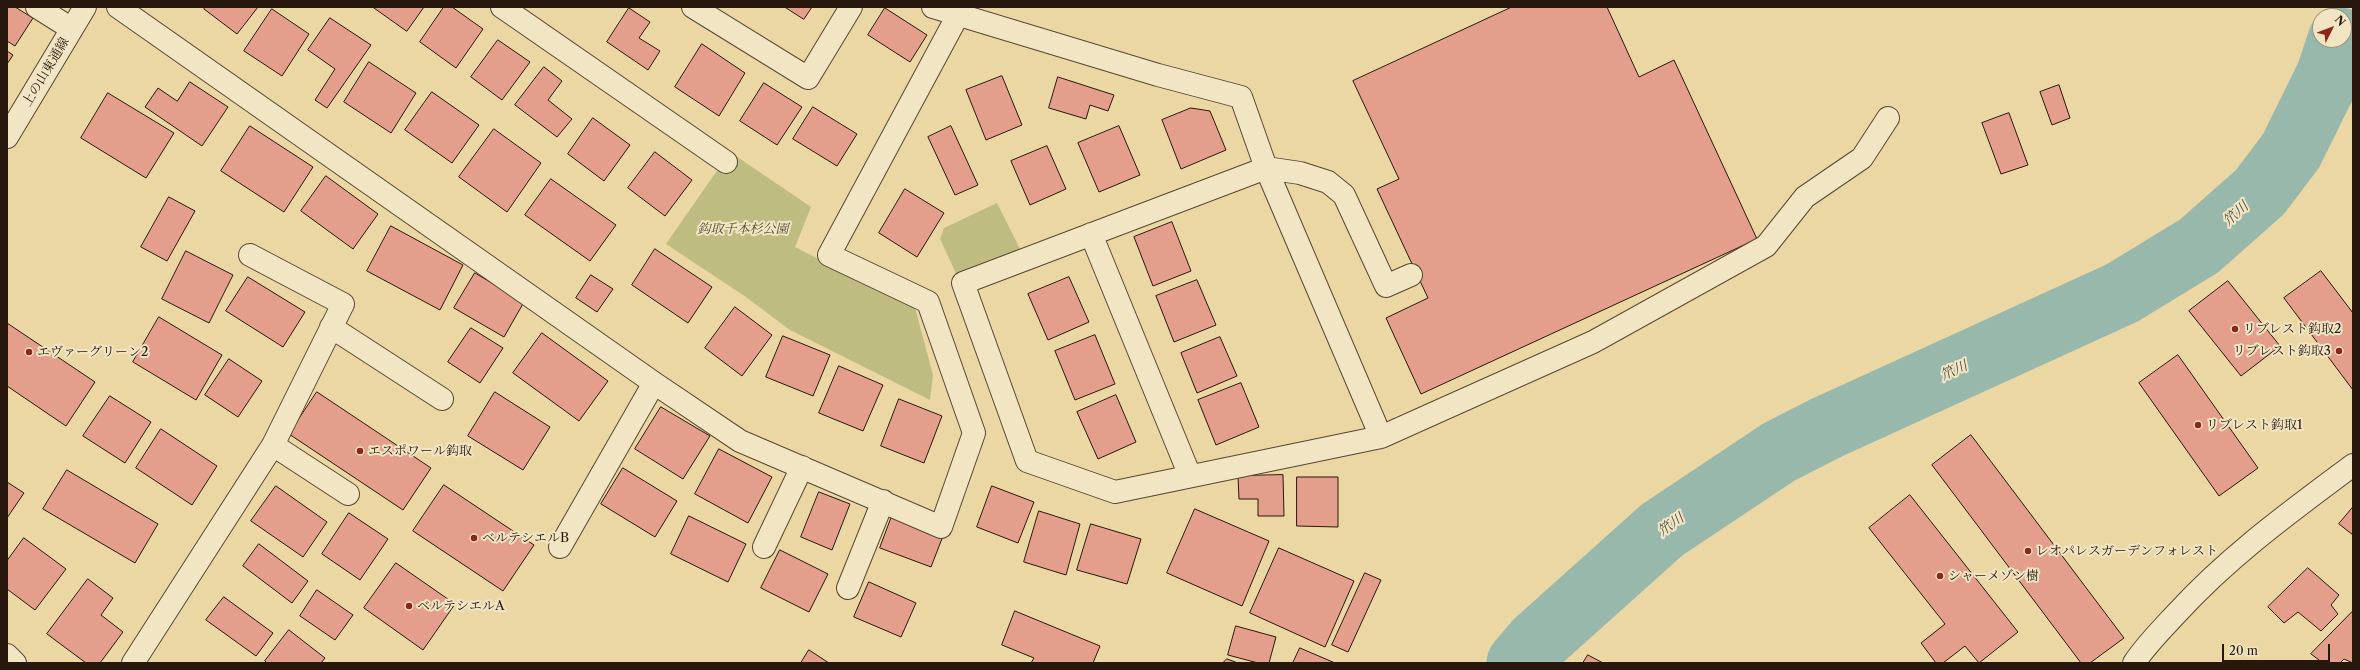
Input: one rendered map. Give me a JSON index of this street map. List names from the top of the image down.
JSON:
{
  "streets": {
    "street": ["上の山東通線"]
  },
  "water": ["笊川"],
  "parks": ["鈎取千本杉公園"],
  "places": [
    "リブレスト鈎取2",
    "リブレスト鈎取3",
    "エヴァーグリーン2",
    "リブレスト鈎取1",
    "エスポワール鈎取",
    "ベルテシエルB",
    "レオパレスガーデンフォレスト",
    "シャーメゾン樹",
    "ベルテシエルA"
  ],
  "scale_bar": "20 m",
  "north": "top right"
}
